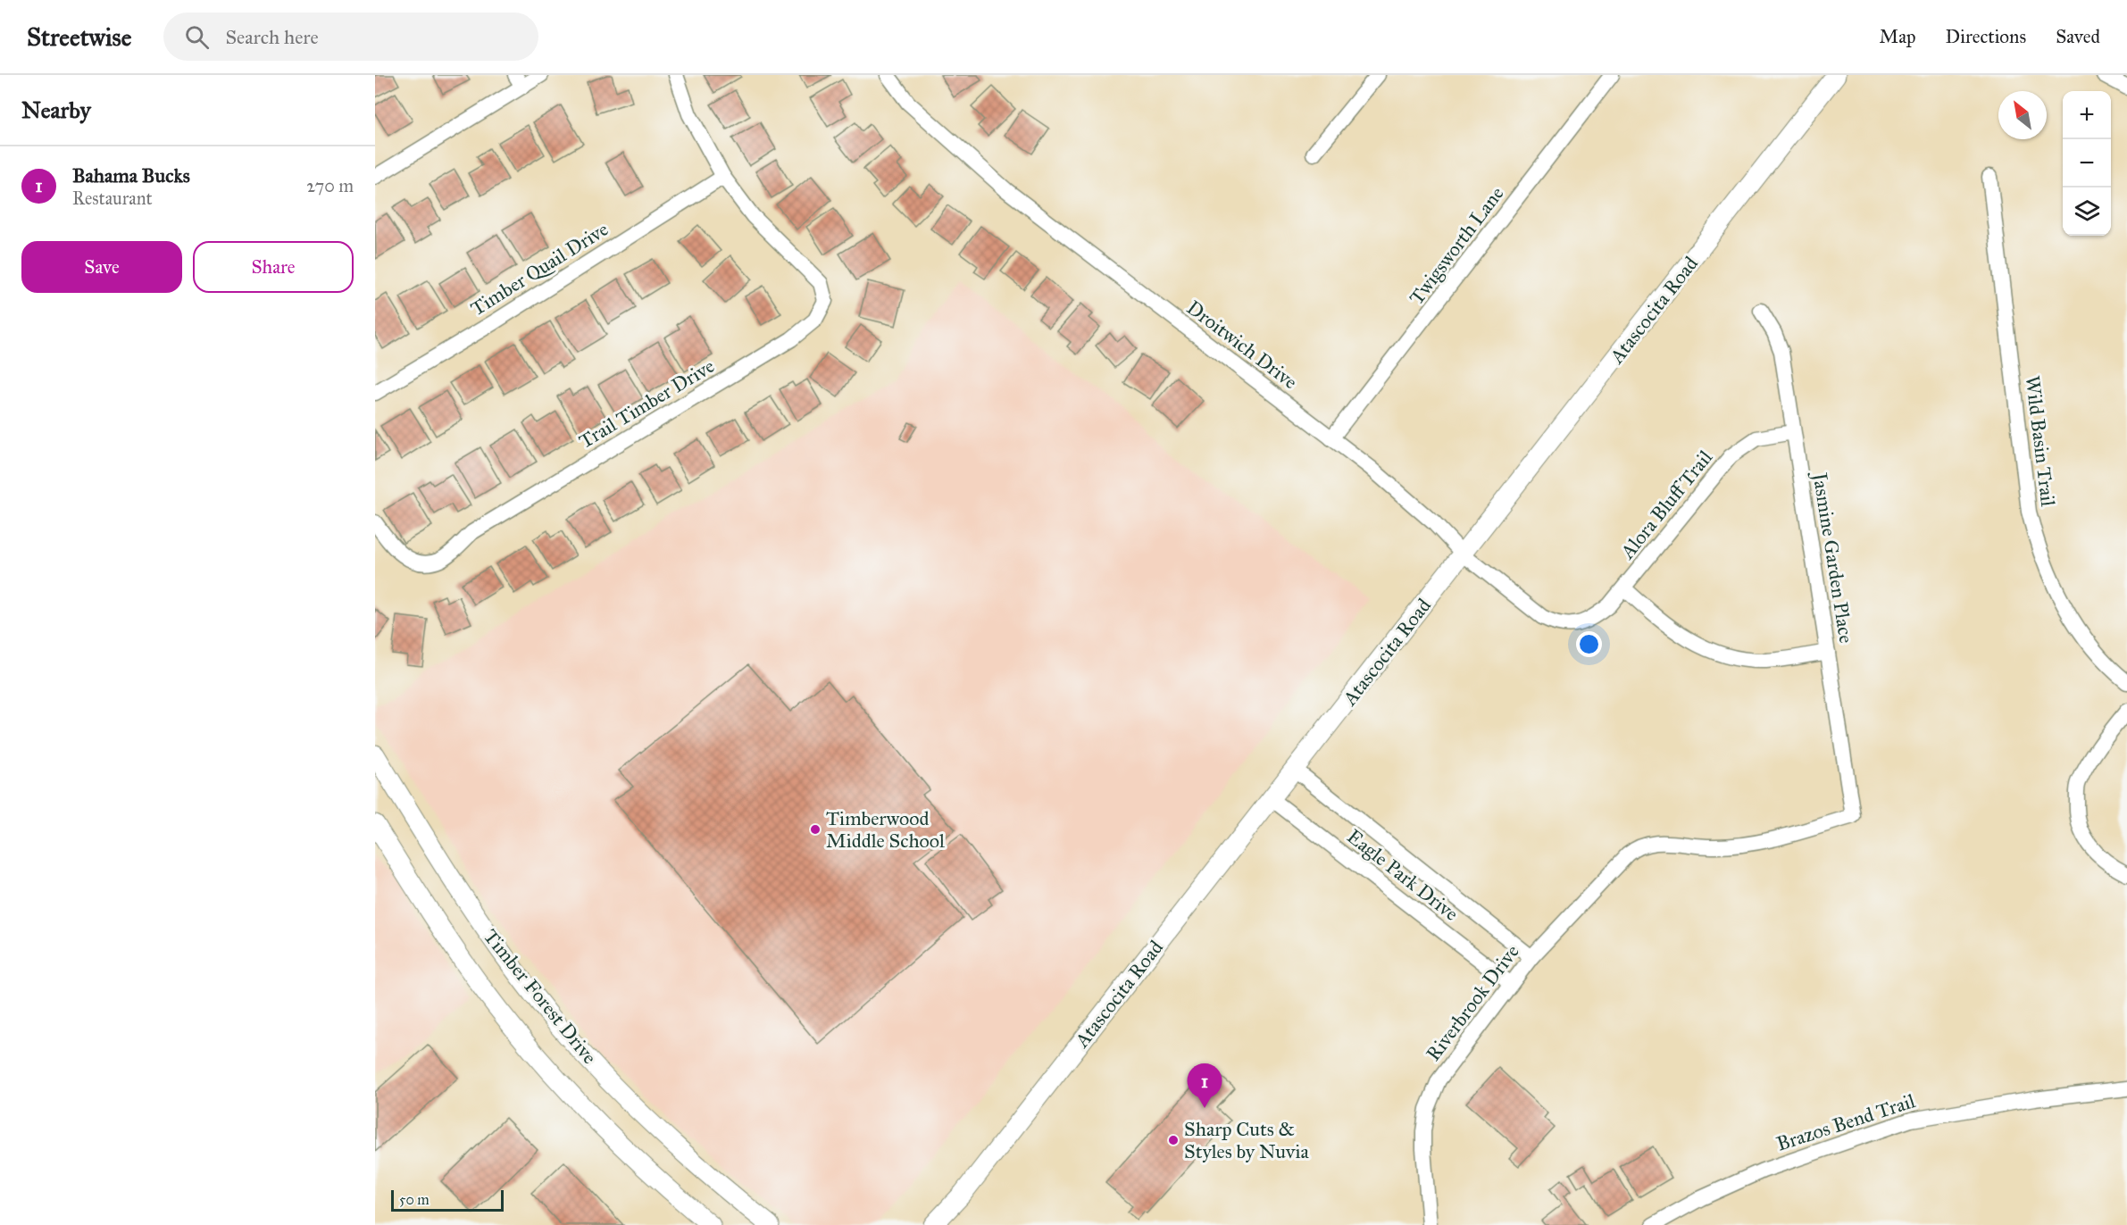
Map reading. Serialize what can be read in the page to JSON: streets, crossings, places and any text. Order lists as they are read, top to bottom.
{
  "streets": {
    "main road": ["Atascocita Road", "Timber Forest Drive"],
    "street": [
      "Twigsworth Lane",
      "Timber Quail Drive",
      "Droitwich Drive",
      "Trail Timber Drive",
      "Wild Basin Trail",
      "Alora Bluff Trail",
      "Jasmine Garden Place",
      "Eagle Park Drive",
      "Riverbrook Drive",
      "Brazos Bend Trail"
    ]
  },
  "crossings": [
    ["Twigsworth Lane", "Droitwich Drive"],
    ["Timber Quail Drive", "Trail Timber Drive"],
    ["Atascocita Road", "Droitwich Drive"],
    ["Atascocita Road", "Eagle Park Drive"],
    ["Droitwich Drive", "Alora Bluff Trail"],
    ["Alora Bluff Trail", "Jasmine Garden Place"],
    ["Jasmine Garden Place", "Riverbrook Drive"],
    ["Eagle Park Drive", "Riverbrook Drive"]
  ],
  "places": ["Timberwood Middle School", "Sharp Cuts & Styles by Nuvia"],
  "scale_bar": "50 m",
  "north": "top left",
  "page": {
    "header": "Streetwise",
    "search": "Search here",
    "nav": ["Map", "Directions", "Saved"],
    "heading": "Nearby",
    "map_buttons": ["+", "−"],
    "list": [
      {
        "mark": "1",
        "name": "Bahama Bucks",
        "note": "Restaurant",
        "value": "270 m"
      }
    ],
    "buttons": ["Save", "Share"],
    "pins": "1",
    "scale": "50 m"
  }
}
